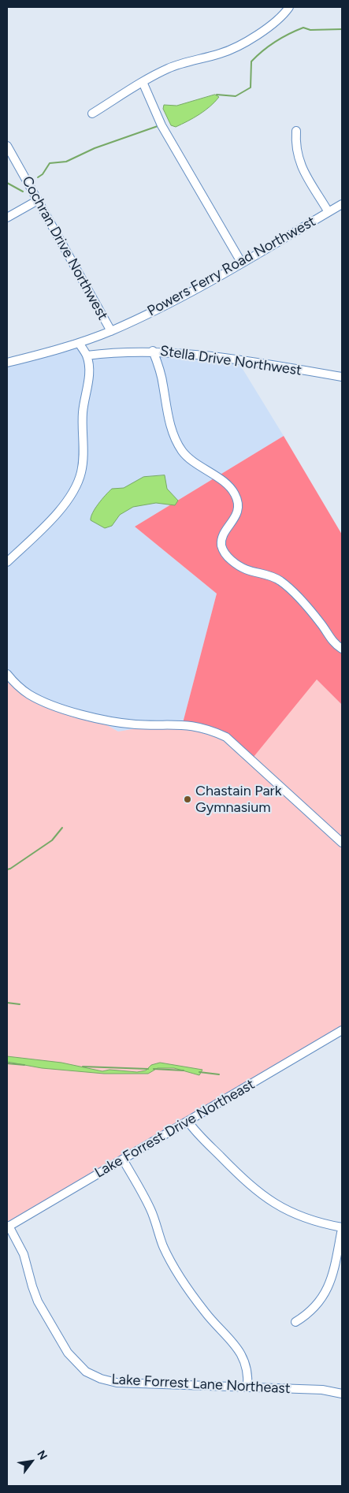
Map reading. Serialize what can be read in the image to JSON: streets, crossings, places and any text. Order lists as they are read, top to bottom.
{
  "streets": {
    "street": [
      "Cochran Drive Northwest",
      "Powers Ferry Road Northwest",
      "Stella Drive Northwest",
      "Lake Forrest Drive Northeast",
      "Lake Forrest Lane Northeast"
    ]
  },
  "crossings": [
    ["Cochran Drive Northwest", "Powers Ferry Road Northwest"],
    ["Lake Forrest Drive Northeast", "Lake Forrest Lane Northeast"]
  ],
  "places": ["Chastain Park Gymnasium"],
  "north": "top right"
}
